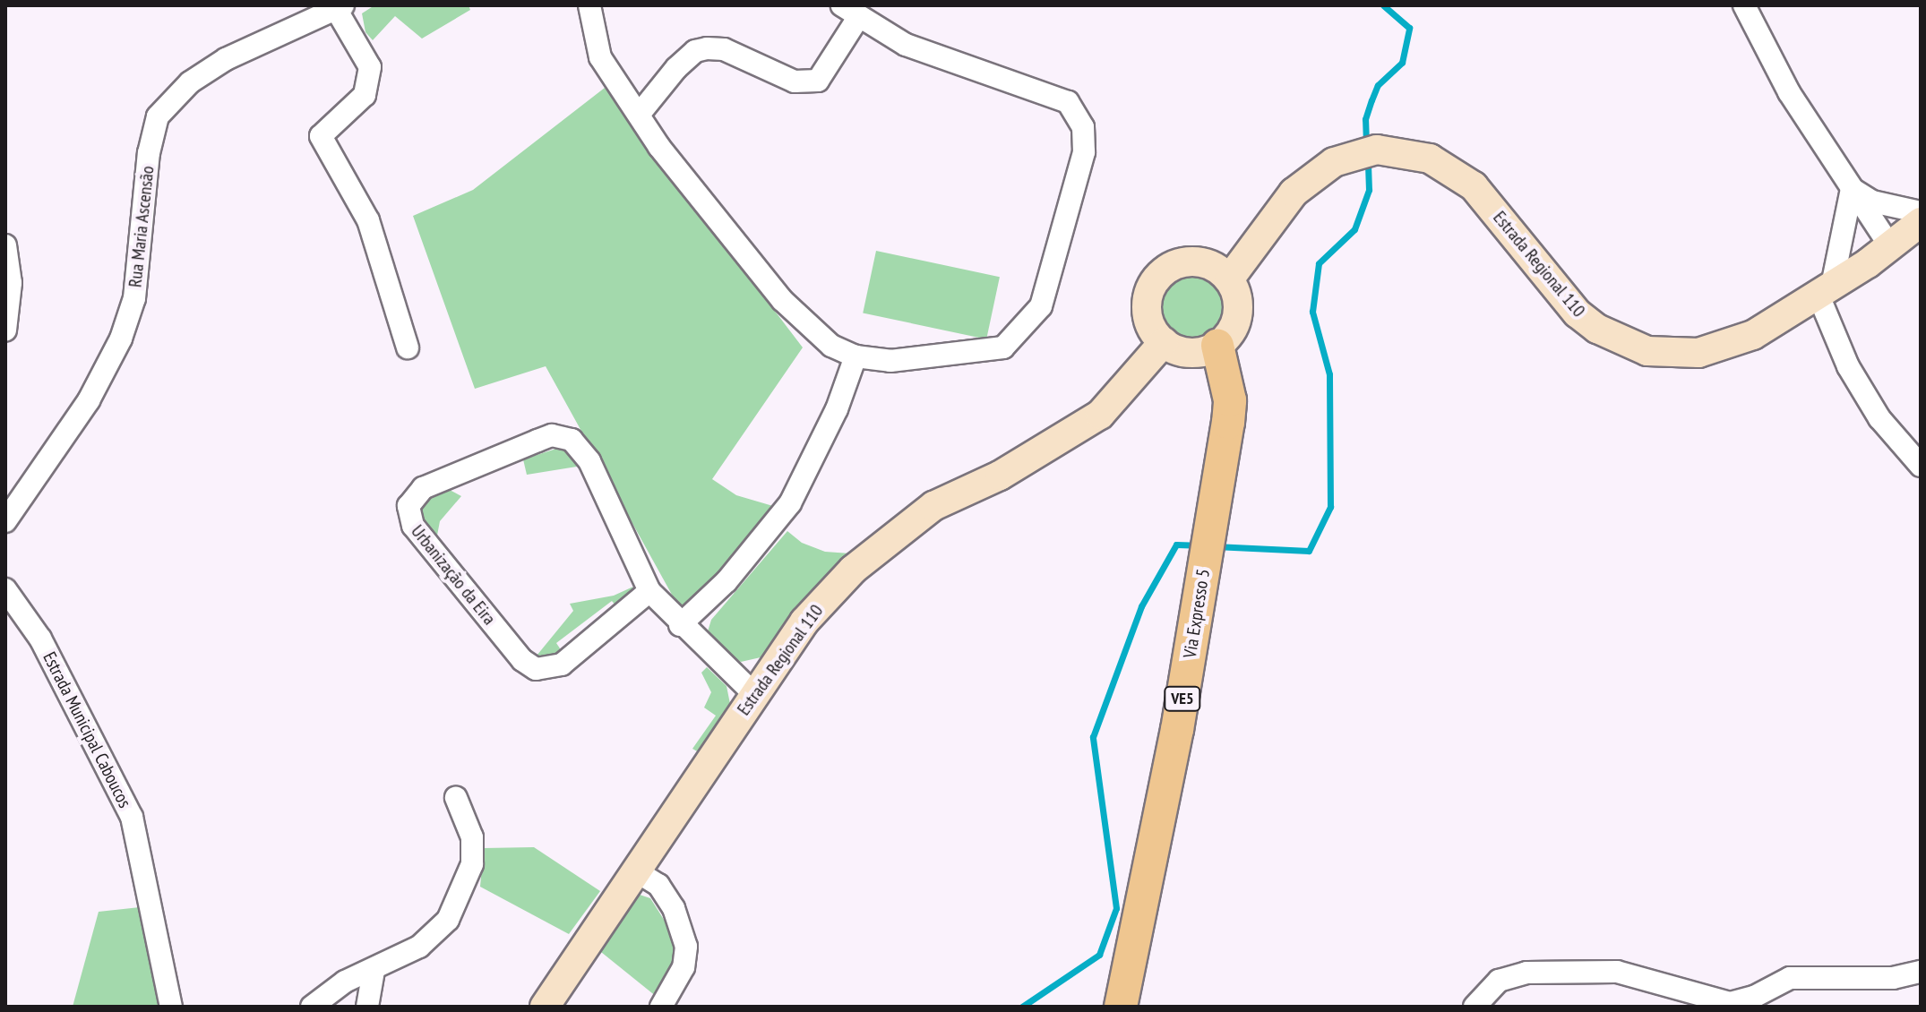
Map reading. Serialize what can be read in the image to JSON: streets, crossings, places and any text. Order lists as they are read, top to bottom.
{
  "streets": {
    "main road": ["Estrada Regional 110", "Via Expresso 5", "VE5"],
    "street": ["Rua Maria Ascensão", "Urbanização da Eira", "Estrada Municipal Caboucos"]
  },
  "crossings": [
    ["Estrada Regional 110", "Urbanização da Eira"],
    ["Estrada Regional 110", "Via Expresso 5"]
  ]
}
